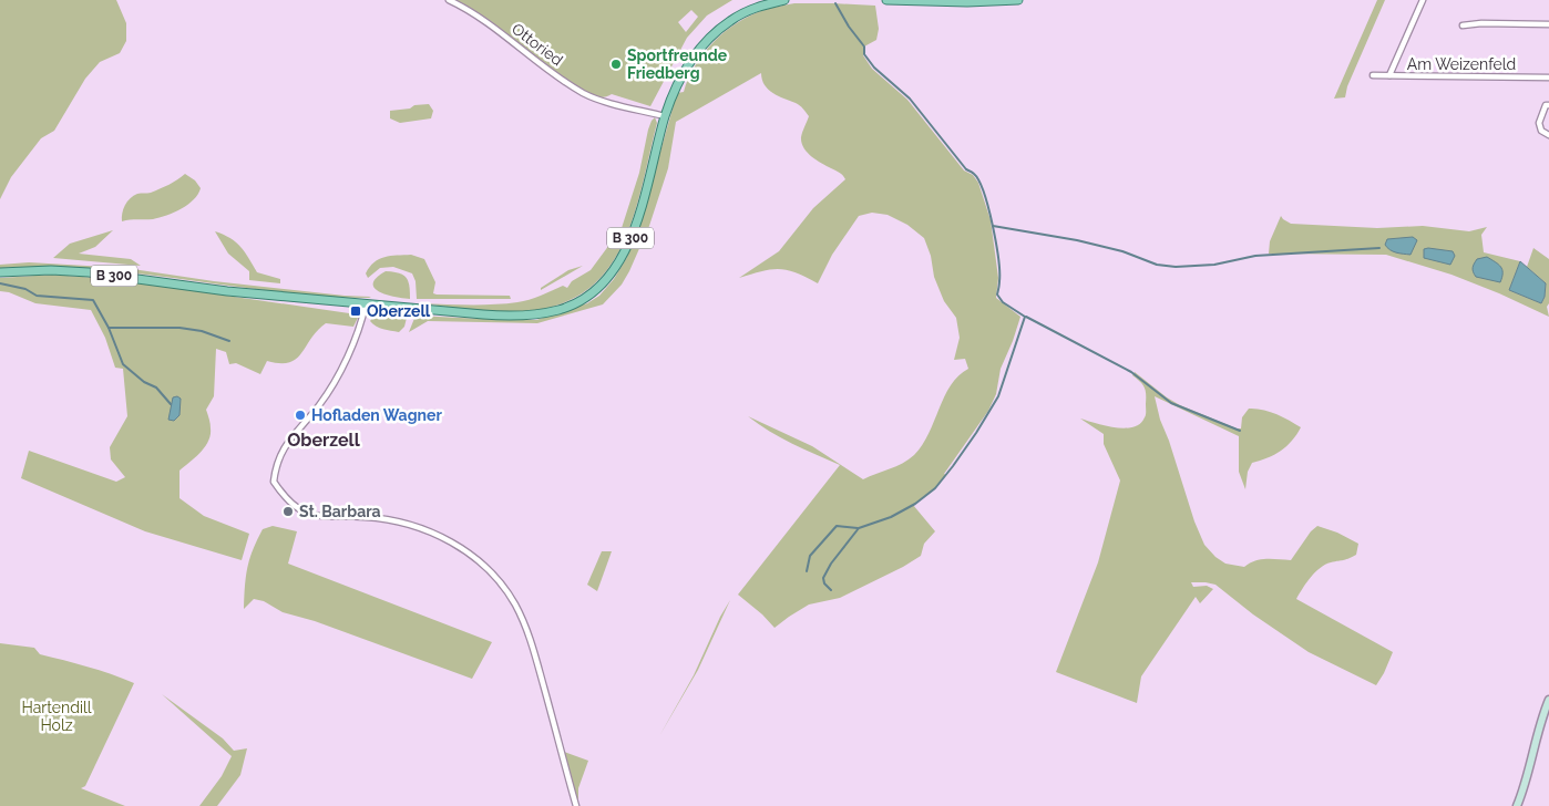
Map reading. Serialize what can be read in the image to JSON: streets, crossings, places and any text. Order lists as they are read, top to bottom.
{
  "streets": {
    "main road": ["B 300"],
    "street": ["Ottoried", "Am Weizenfeld"]
  },
  "crossings": [
    ["Ottoried", "B 300"]
  ],
  "districts": ["Oberzell"],
  "parks": ["Hartendill Holz"],
  "places": {
    "other": ["Sportfreunde Friedberg", "Hofladen Wagner", "St. Barbara"],
    "transit": ["Oberzell"]
  }
}
